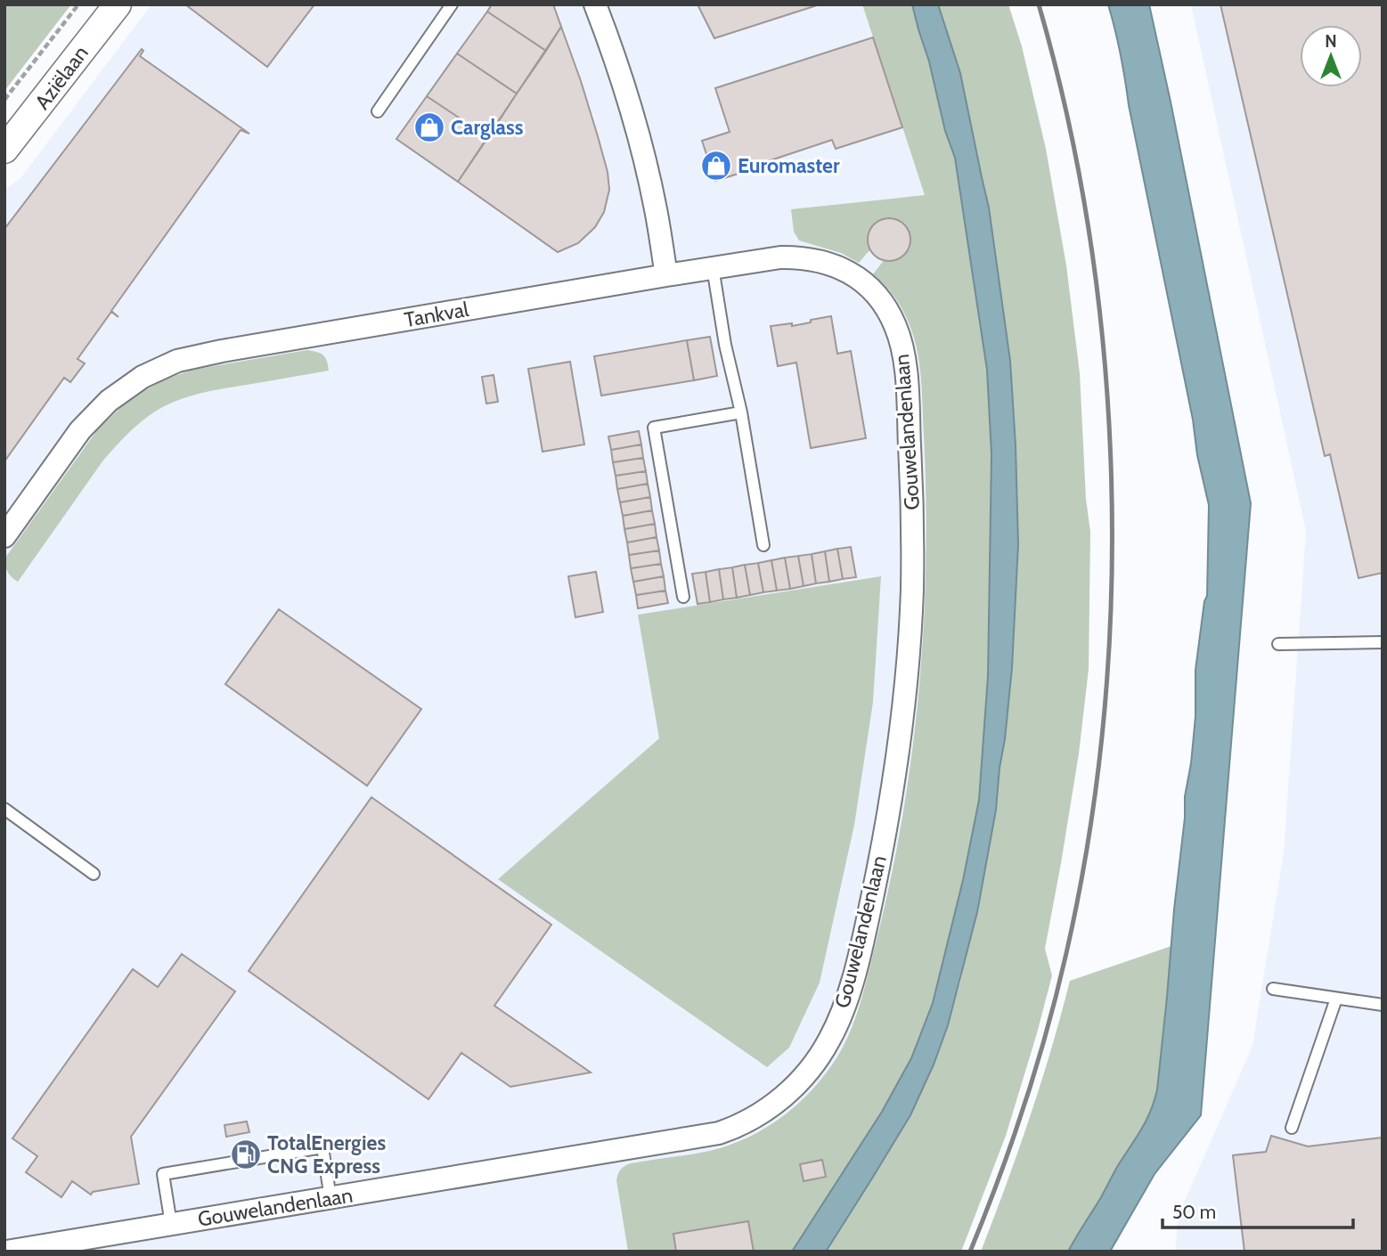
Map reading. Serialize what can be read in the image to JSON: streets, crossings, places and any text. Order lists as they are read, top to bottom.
{
  "streets": {
    "street": ["Aziëlaan", "Tankval", "Gouwelandenlaan"]
  },
  "crossings": [
    ["Tankval", "Gouwelandenlaan"]
  ],
  "places": {
    "shop": ["Carglass", "Euromaster"],
    "fuel station": ["TotalEnergies CNG Express"]
  },
  "scale_bar": "50 m",
  "north": "top"
}
